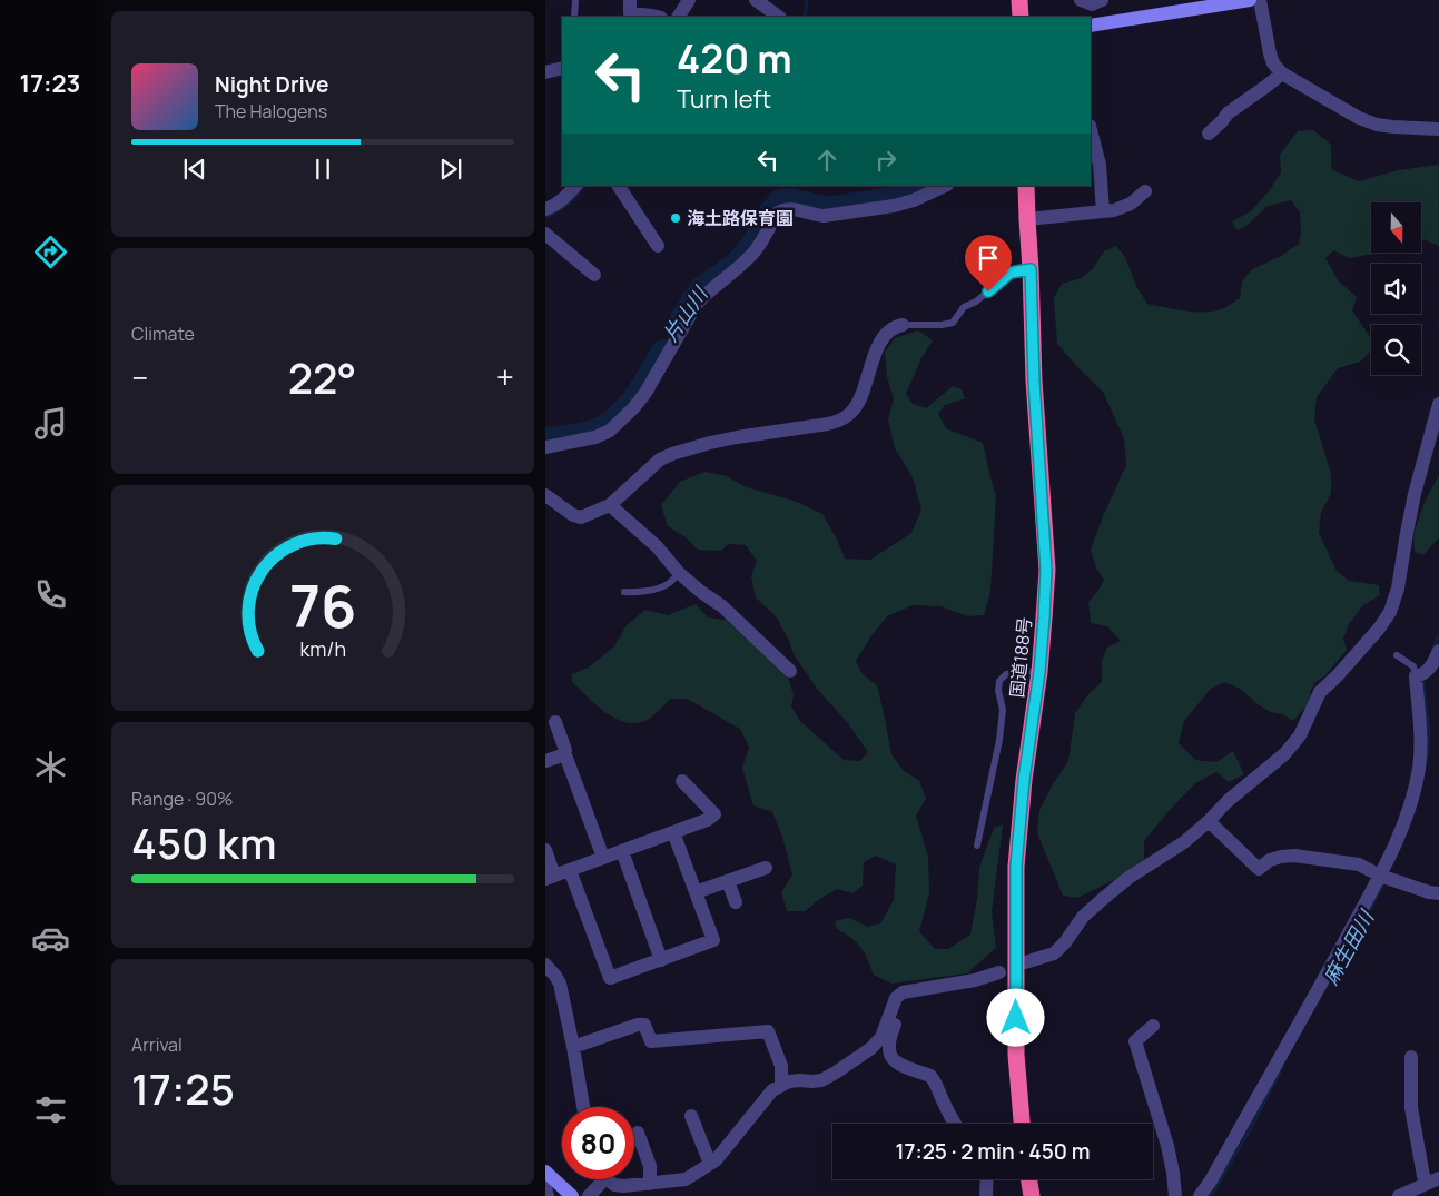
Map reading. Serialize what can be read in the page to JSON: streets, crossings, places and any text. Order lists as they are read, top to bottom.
{
  "streets": {
    "highway": ["国道188号"]
  },
  "water": ["片山川", "麻生田川"],
  "places": ["海土路保育園"],
  "north": "bottom",
  "page": {
    "tabs": "17:23",
    "turn": ["420 m", "Turn left"],
    "song": ["Night Drive", "The Halogens"],
    "tile": [
      "Climate",
      ["Range · 90%", "450 km"],
      ["Arrival", "17:25"]
    ],
    "heat": ["−", "22°", "+"],
    "limit": "80",
    "trip": "17:25 · 2 min · 450 m",
    "gauge": ["76", "km/h"]
  }
}
